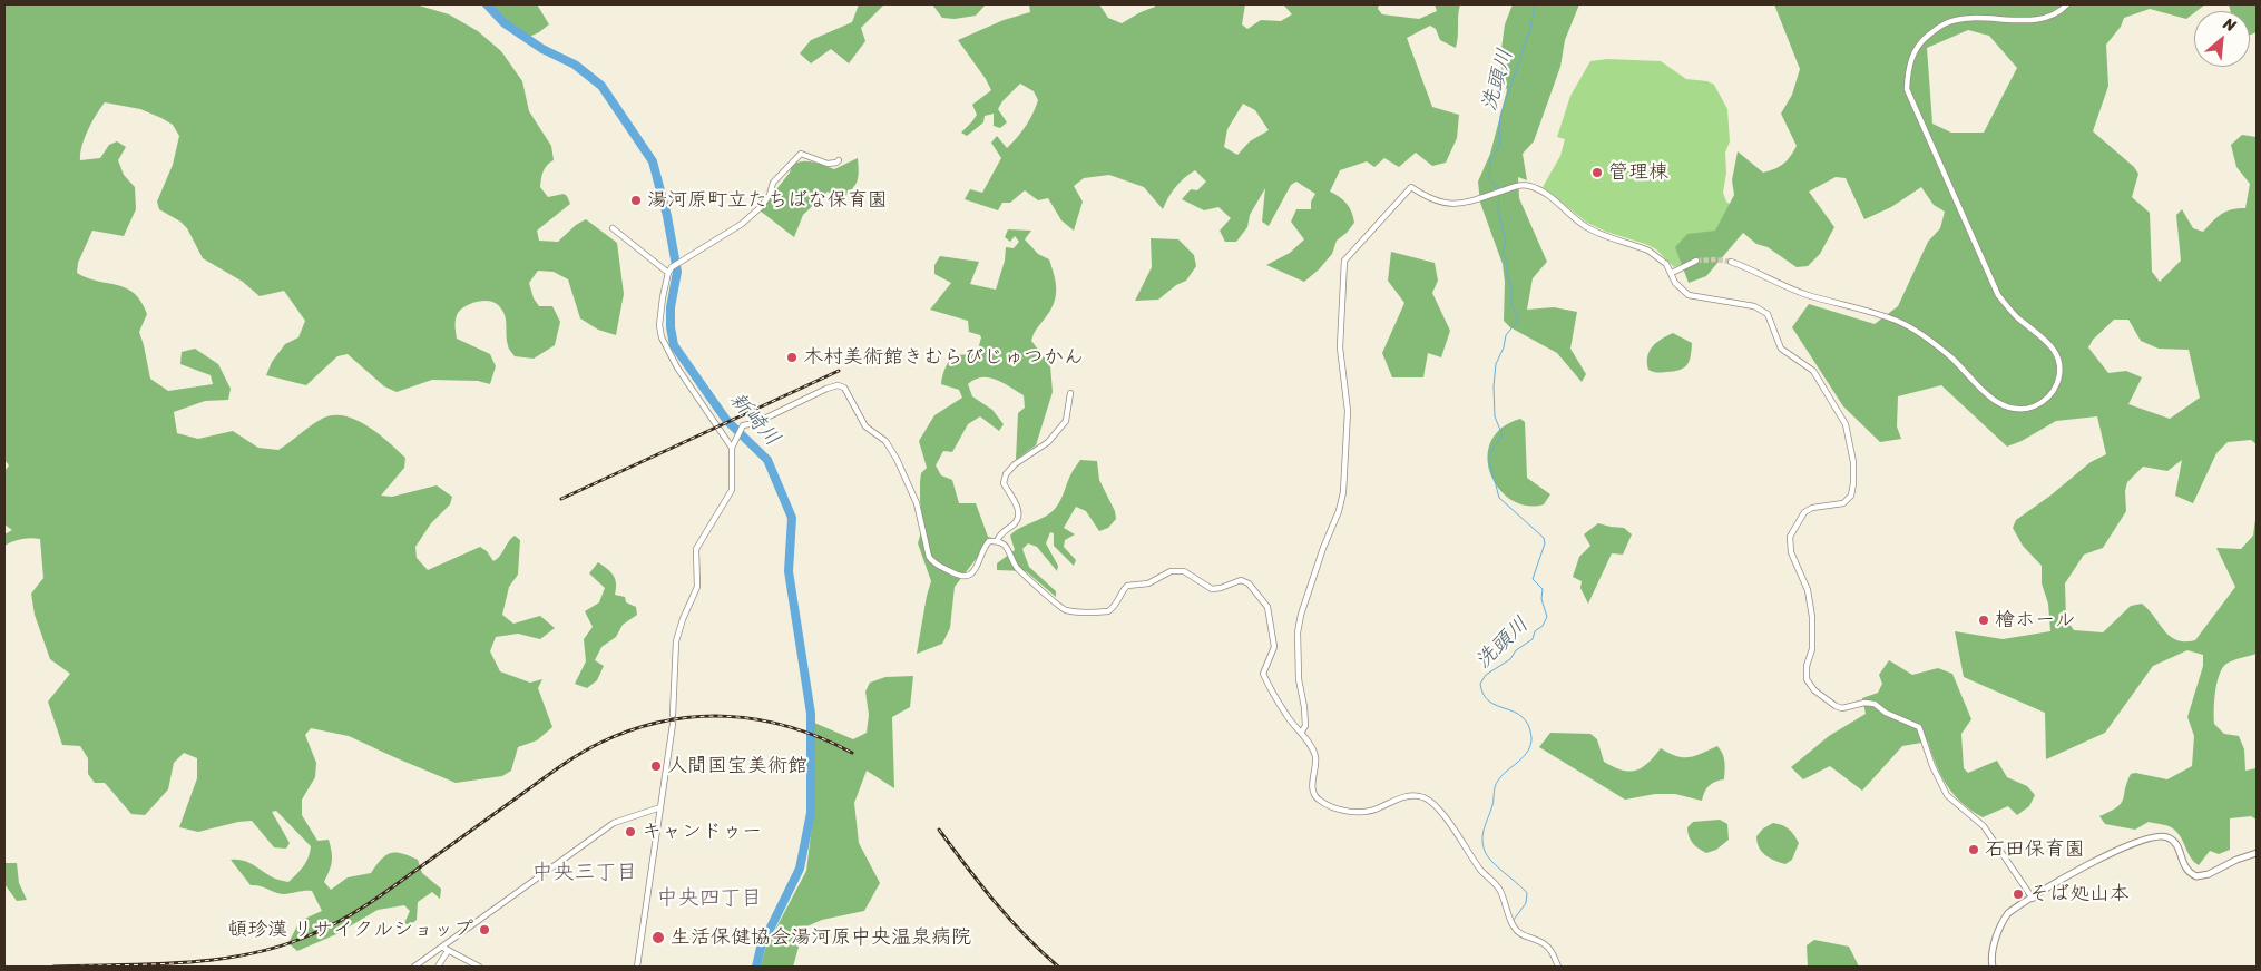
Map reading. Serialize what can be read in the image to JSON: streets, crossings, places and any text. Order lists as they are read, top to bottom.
{
  "districts": ["中央三丁目", "中央四丁目"],
  "water": ["洗頭川", "新崎川"],
  "places": [
    "管理棟",
    "湯河原町立たちばな保育園",
    "木村美術館きむらびじゅつかん",
    "檜ホール",
    "人間国宝美術館",
    "キャンドゥー",
    "石田保育園",
    "そば処山本",
    "頓珍漢 リサイクルショップ",
    "生活保健協会湯河原中央温泉病院"
  ],
  "north": "top right"
}
